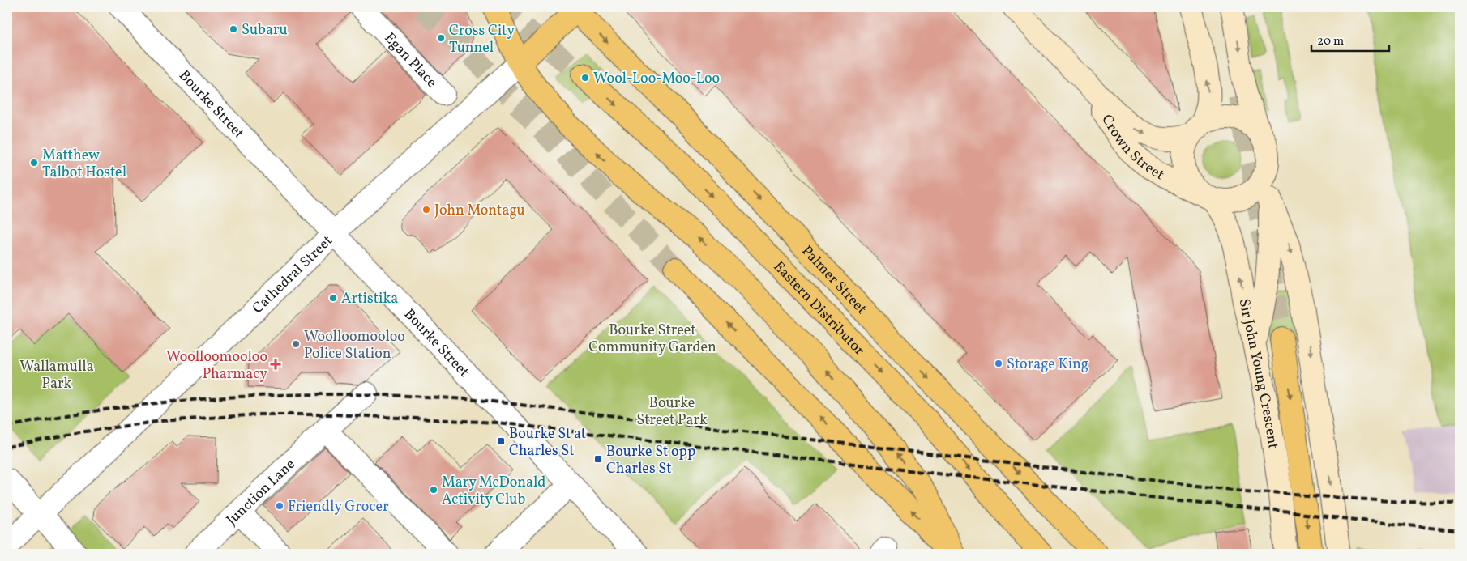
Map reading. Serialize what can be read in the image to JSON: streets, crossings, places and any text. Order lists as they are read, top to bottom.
{
  "streets": {
    "main road": ["Cathedral Street", "Palmer Street", "Eastern Distributor"],
    "street": [
      "Egan Place",
      "Bourke Street",
      "Crown Street",
      "Sir John Young Crescent",
      "Junction Lane"
    ]
  },
  "crossings": [
    ["Bourke Street", "Cathedral Street"],
    ["Crown Street", "Sir John Young Crescent"],
    ["Cathedral Street", "Palmer Street"]
  ],
  "parks": ["Bourke Street Community Garden", "Wallamulla Park", "Bourke Street Park"],
  "places": {
    "other": [
      "Subaru",
      "Cross City Tunnel",
      "Wool-Loo-Moo-Loo",
      "Matthew Talbot Hostel",
      "John Montagu",
      "Artistika",
      "Woolloomooloo Police Station",
      "Storage King",
      "Mary McDonald Activity Club",
      "Friendly Grocer"
    ],
    "health": ["Woolloomooloo Pharmacy"],
    "transit": ["Bourke St at Charles St", "Bourke St opp Charles St"]
  },
  "scale_bar": "20 m"
}
